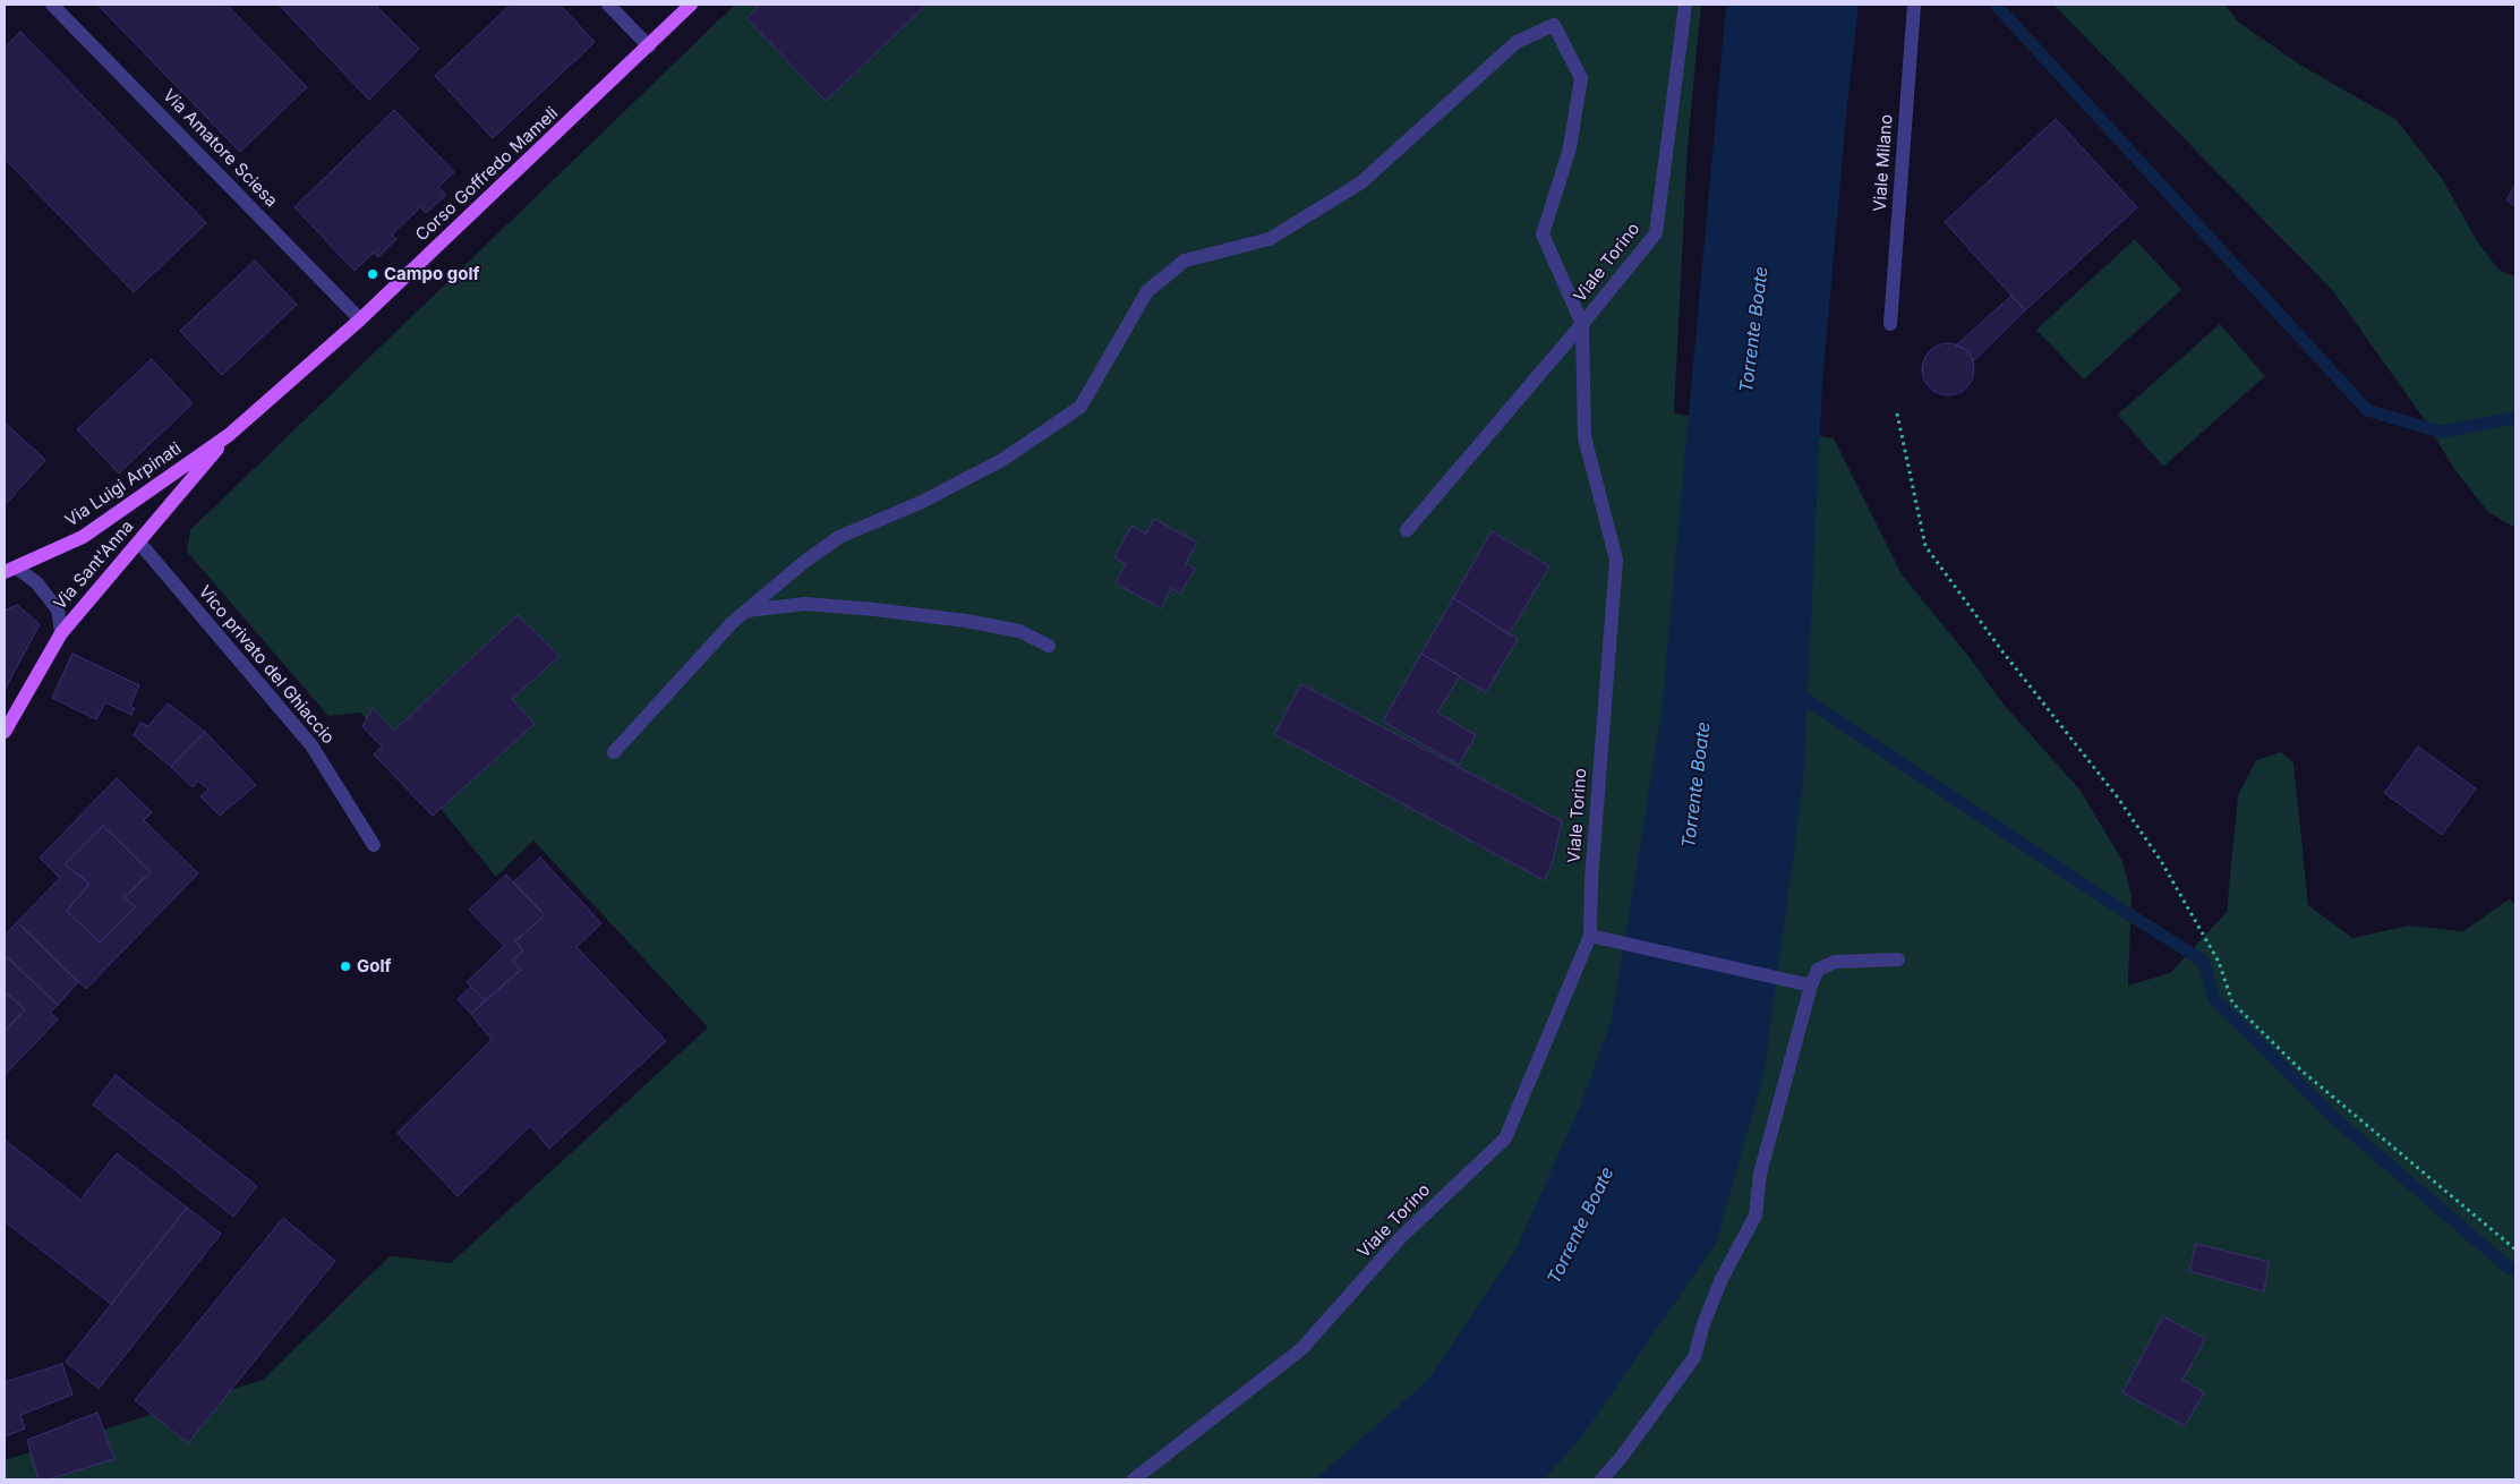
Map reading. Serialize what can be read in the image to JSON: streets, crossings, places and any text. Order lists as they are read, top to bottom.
{
  "streets": {
    "main road": ["Corso Goffredo Mameli", "Via Luigi Arpinati", "Via Sant'Anna"],
    "street": [
      "Via Amatore Sciesa",
      "Viale Milano",
      "Viale Torino",
      "Vico privato del Ghiaccio"
    ]
  },
  "crossings": [
    ["Via Amatore Sciesa", "Corso Goffredo Mameli"],
    ["Corso Goffredo Mameli", "Via Luigi Arpinati"],
    ["Corso Goffredo Mameli", "Via Sant'Anna"],
    ["Via Luigi Arpinati", "Via Sant'Anna"],
    ["Via Sant'Anna", "Vico privato del Ghiaccio"]
  ],
  "water": ["Torrente Boate"],
  "places": ["Campo golf", "Golf"]
}
